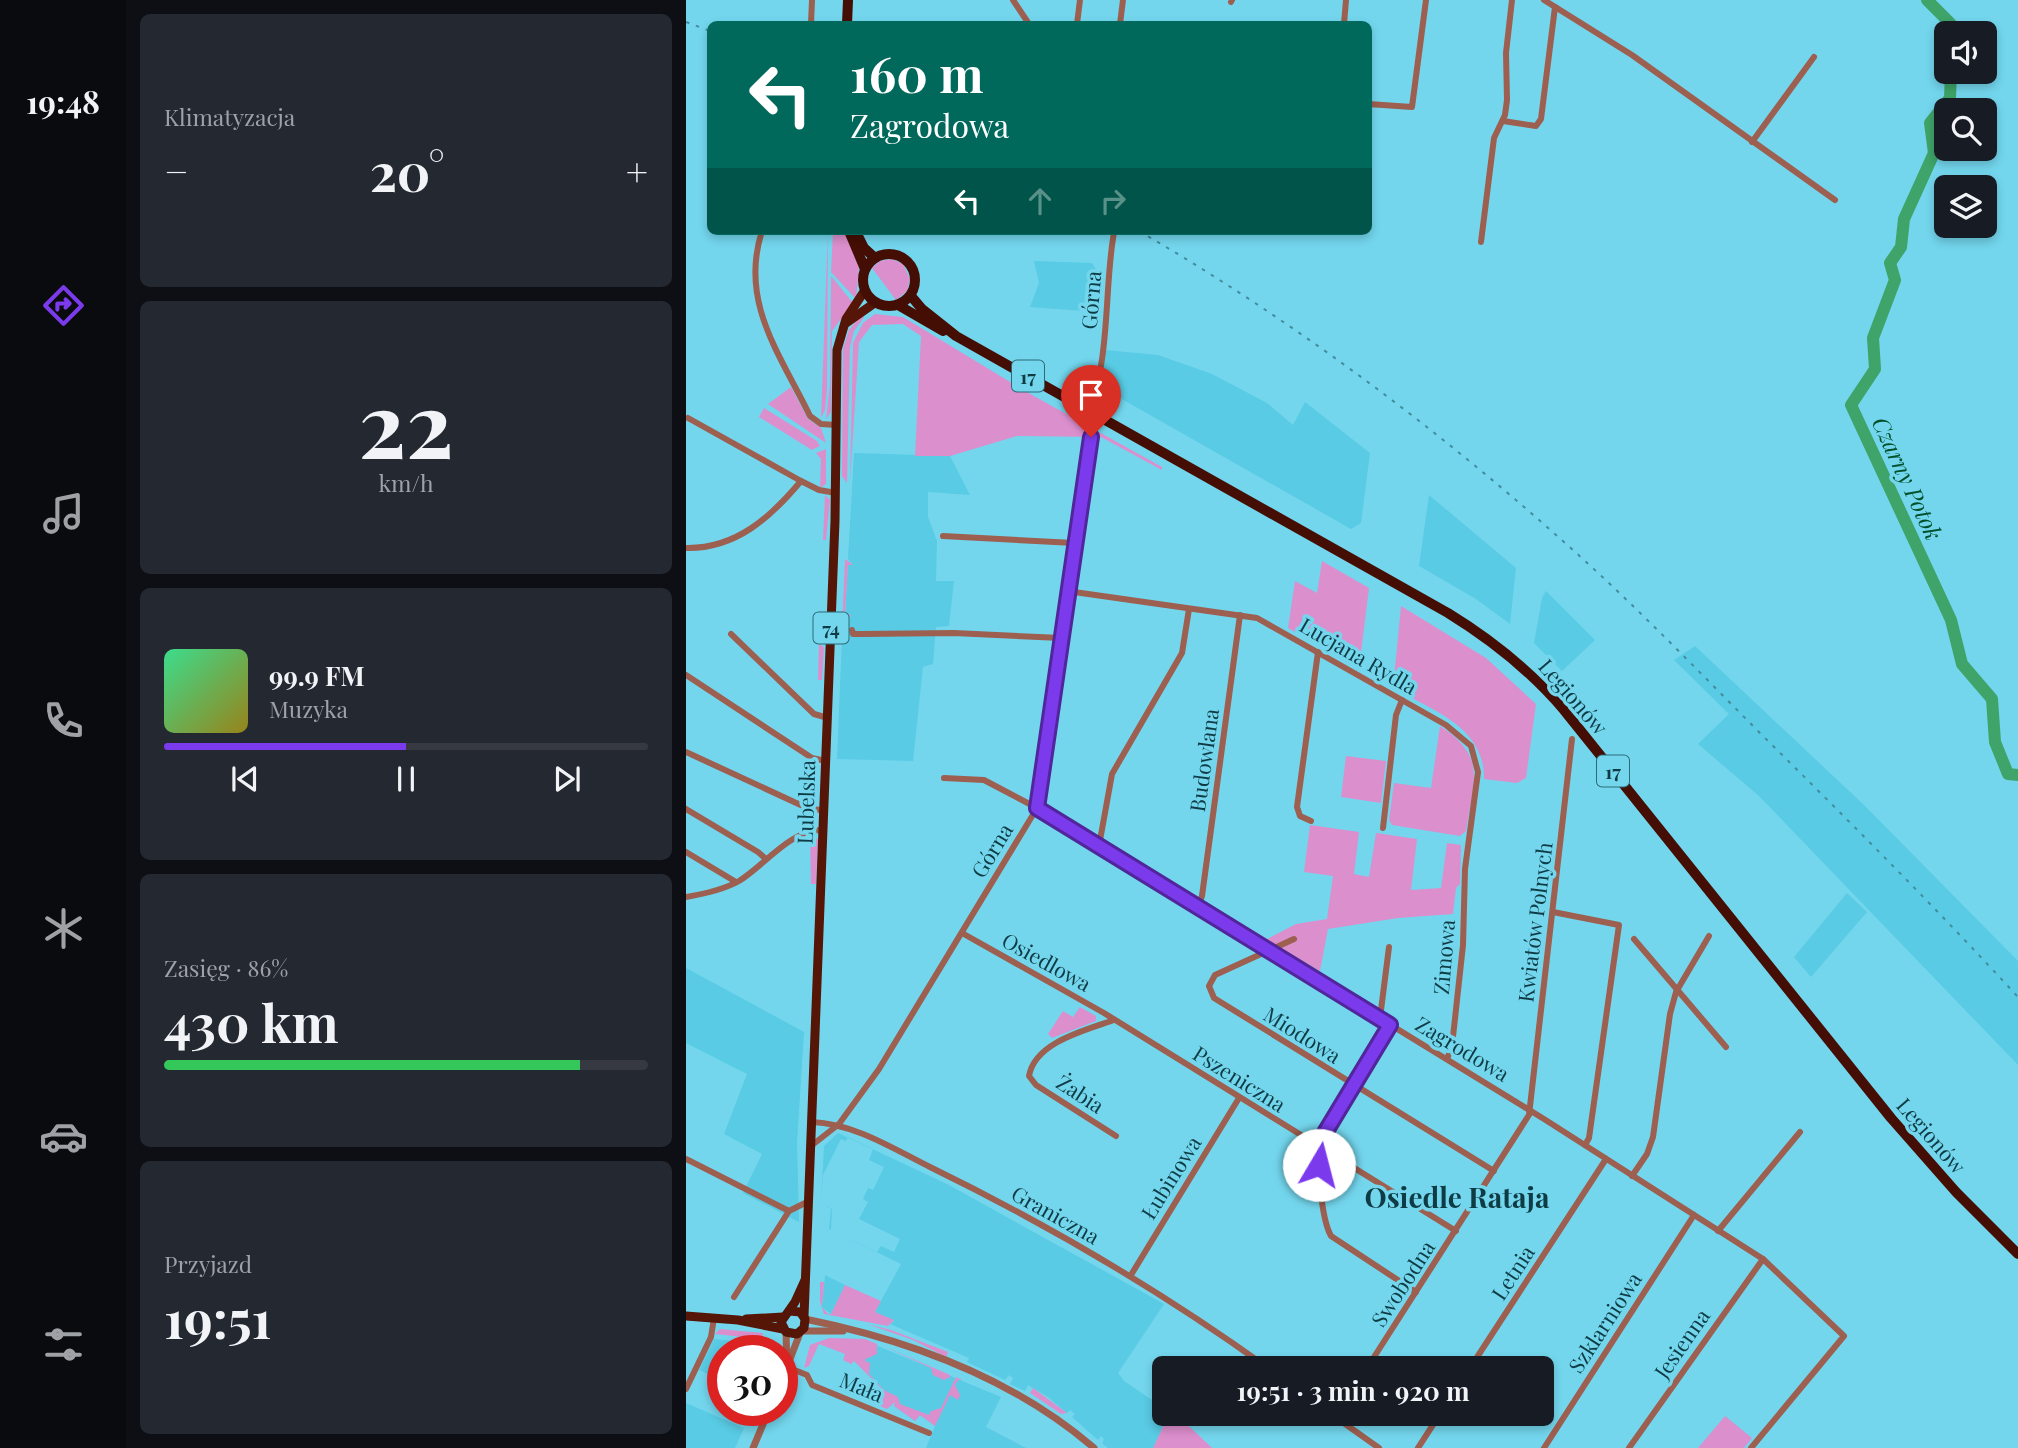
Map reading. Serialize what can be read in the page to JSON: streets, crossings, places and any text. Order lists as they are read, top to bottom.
{
  "streets": {
    "highway": ["17", "Legionów"],
    "main road": ["74", "Lubelska"],
    "street": [
      "Górna",
      "Lucjana Rydla",
      "Budowlana",
      "Kwiatów Polnych",
      "Zimowa",
      "Osiedlowa",
      "Miodowa",
      "Zagrodowa",
      "Pszeniczna",
      "Żabia",
      "Łubinowa",
      "Graniczna",
      "Letnia",
      "Swobodna",
      "Szklarniowa",
      "Jesienna",
      "Mała"
    ]
  },
  "crossings": [
    ["Górna", "Lucjana Rydla"],
    ["Górna", "Legionów"],
    ["Górna", "Lubelska"],
    ["Górna", "Osiedlowa"],
    ["Górna", "Zagrodowa"],
    ["Górna", "Graniczna"],
    ["17", "Legionów"],
    ["17", "Lubelska"],
    ["74", "Lubelska"],
    ["Lucjana Rydla", "Budowlana"],
    ["Lucjana Rydla", "Zimowa"],
    ["Legionów", "Lubelska"],
    ["Budowlana", "Zagrodowa"],
    ["Lubelska", "Graniczna"],
    ["Kwiatów Polnych", "Zagrodowa"],
    ["Kwiatów Polnych", "Swobodna"],
    ["Zimowa", "Zagrodowa"],
    ["Osiedlowa", "Pszeniczna"],
    ["Osiedlowa", "Żabia"],
    ["Miodowa", "Zagrodowa"],
    ["Miodowa", "Swobodna"],
    ["Zagrodowa", "Letnia"],
    ["Zagrodowa", "Swobodna"],
    ["Zagrodowa", "Szklarniowa"],
    ["Zagrodowa", "Jesienna"],
    ["Pszeniczna", "Żabia"],
    ["Pszeniczna", "Łubinowa"],
    ["Pszeniczna", "Swobodna"],
    ["Łubinowa", "Graniczna"]
  ],
  "districts": ["Osiedle Rataja"],
  "water": ["Czarny Potok"],
  "page": {
    "tabs": "19:48",
    "tile": [
      "Klimatyzacja",
      ["22", "km/h"],
      ["Zasięg · 86%", "430 km"],
      ["Przyjazd", "19:51"]
    ],
    "turn": ["160 m", "Zagrodowa"],
    "heat": ["−", "20°", "+"],
    "song": ["99.9 FM", "Muzyka"],
    "limit": "30",
    "trip": "19:51 · 3 min · 920 m"
  }
}
